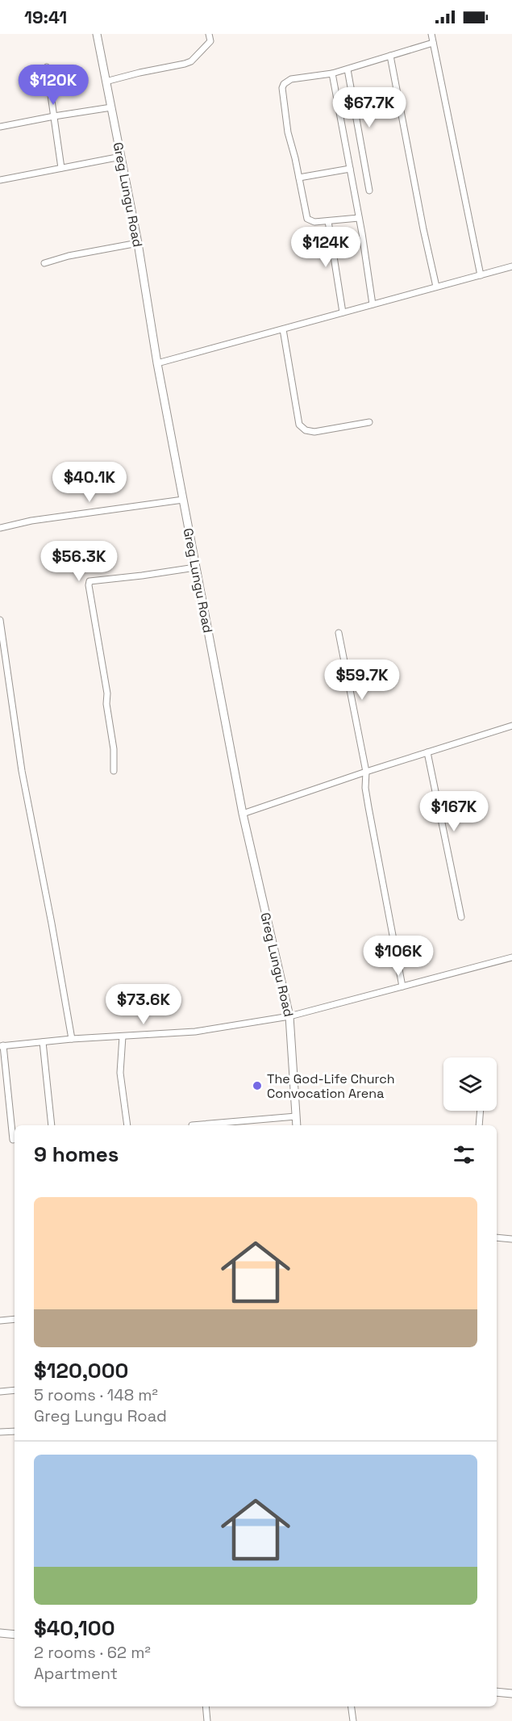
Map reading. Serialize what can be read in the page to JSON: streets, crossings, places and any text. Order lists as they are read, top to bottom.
{
  "streets": {
    "street": ["Greg Lungu Road"]
  },
  "places": ["The God-Life Church Convocation Arena"],
  "page": {
    "status": "19:41",
    "price": [
      "$120K",
      "$67.7K",
      "$124K",
      "$40.1K",
      "$56.3K",
      "$59.7K",
      "$167K",
      "$106K",
      "$73.6K"
    ],
    "heading": "9 homes",
    "list": [
      {
        "name": "$120,000",
        "note": "5 rooms · 148 m² · Greg Lungu Road"
      },
      {
        "name": "$40,100",
        "note": "2 rooms · 62 m² · Apartment"
      }
    ]
  }
}
